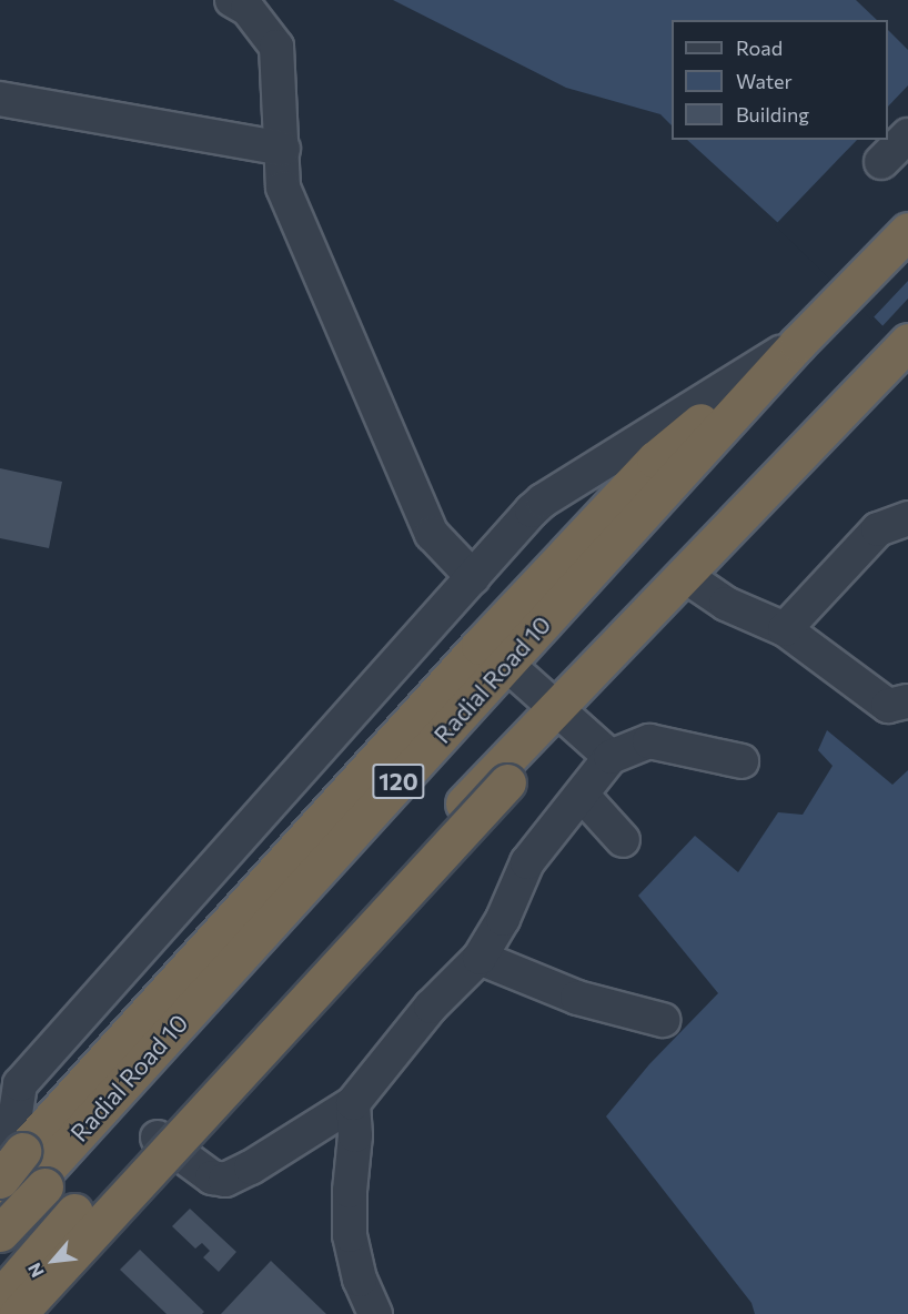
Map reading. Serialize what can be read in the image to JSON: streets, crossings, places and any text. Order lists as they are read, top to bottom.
{
  "streets": {
    "highway": ["Radial Road 10", "120"]
  },
  "legend": ["Road", "Water", "Building"],
  "north": "bottom left"
}
